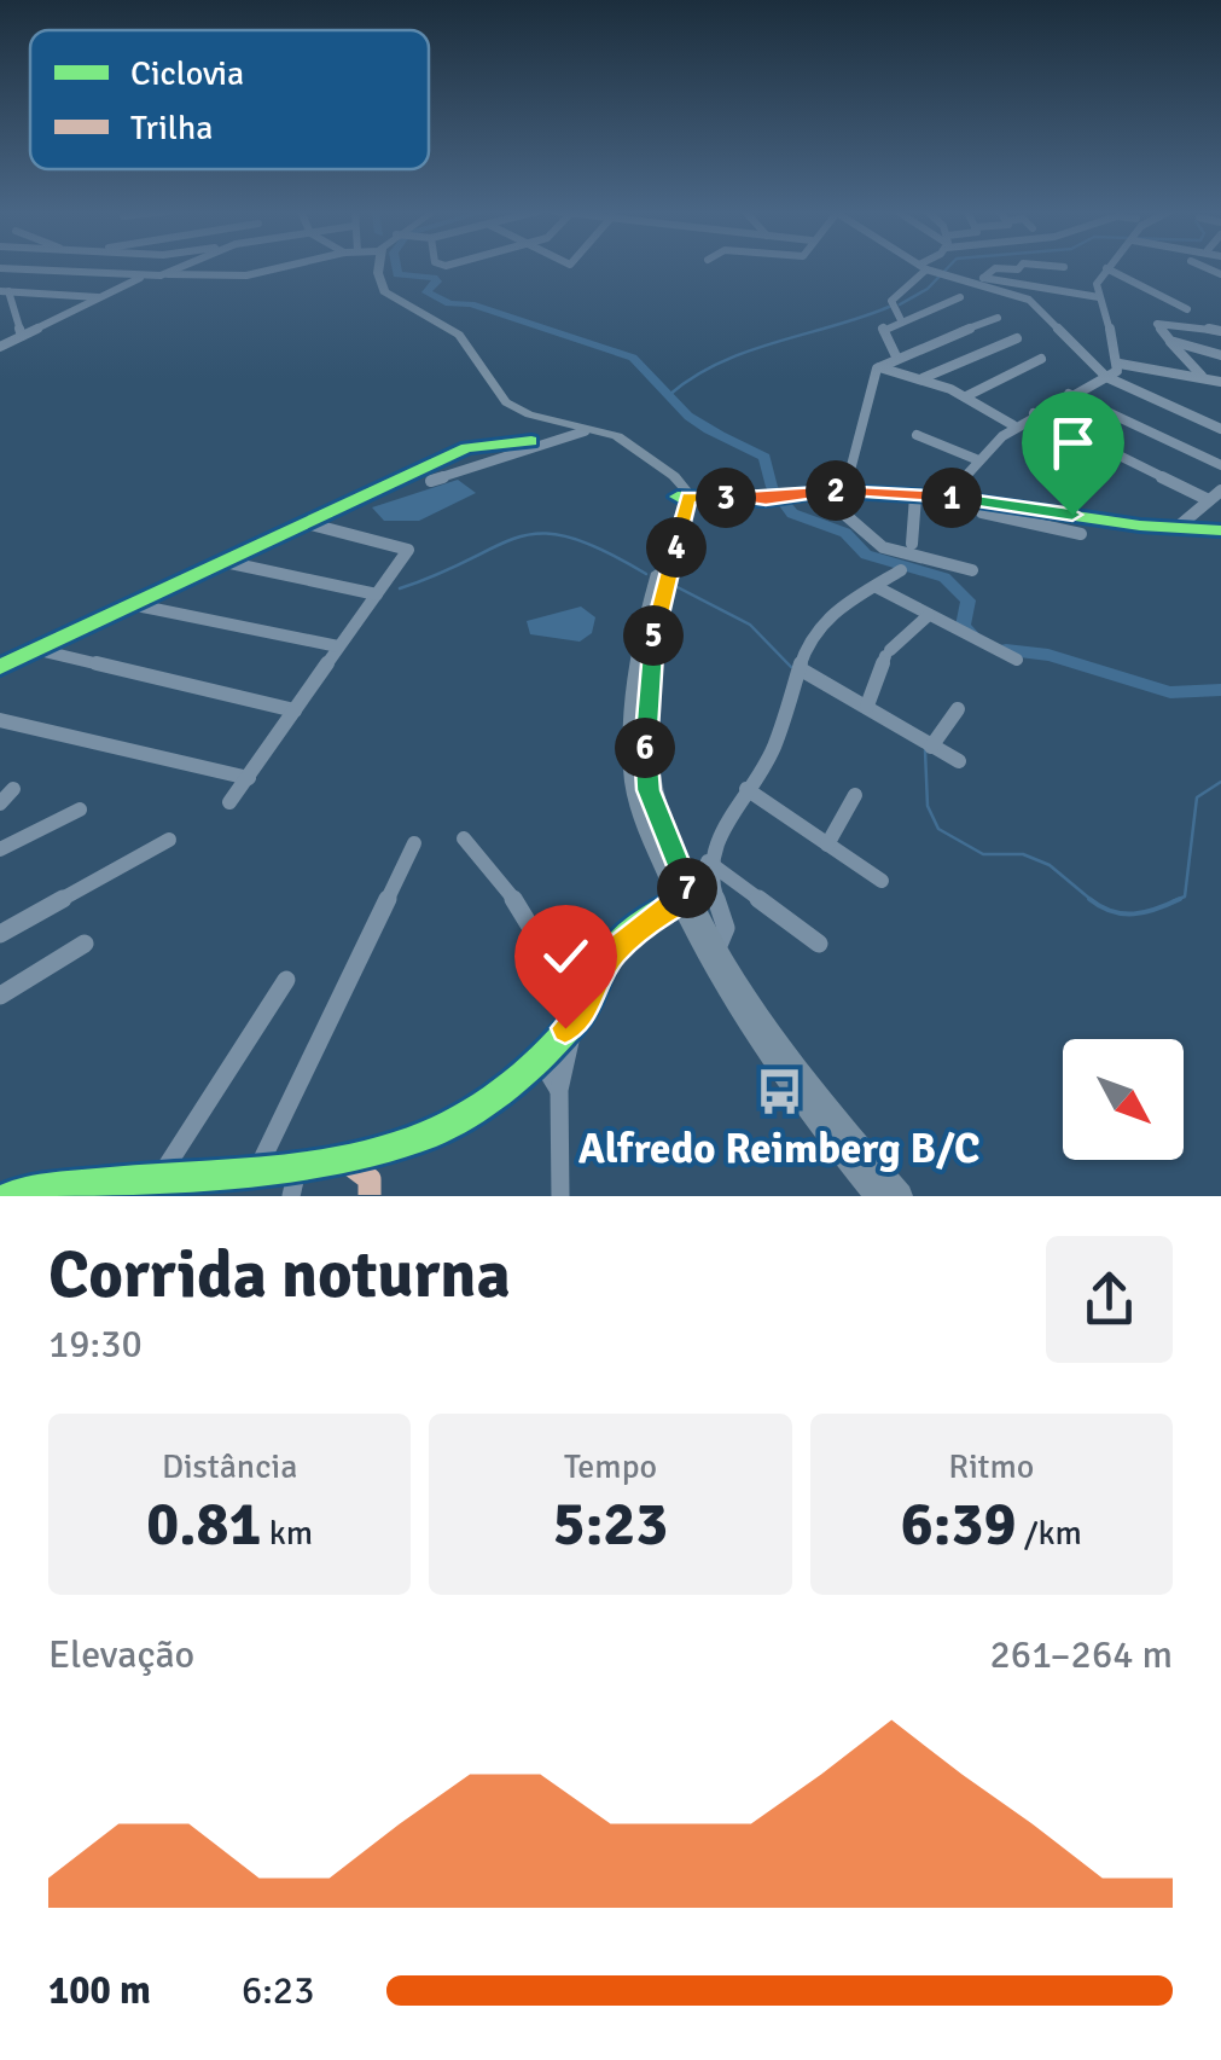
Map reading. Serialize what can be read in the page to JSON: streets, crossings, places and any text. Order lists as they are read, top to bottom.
{
  "places": {
    "bus stop": ["Alfredo Reimberg B/C"]
  },
  "legend": ["Ciclovia", "Trilha"],
  "north": "bottom right",
  "page": {
    "pins": [
      "2",
      "1",
      "3",
      "4",
      "5",
      "6",
      "7"
    ],
    "heading": ["Corrida noturna", "19:30"],
    "stats": [
      ["Distância", "0.81 km"],
      ["Tempo", "5:23"],
      ["Ritmo", "6:39 /km"]
    ],
    "chart": ["Elevação", "261–264 m"],
    "list": [
      {
        "name": "100 m",
        "note": "6:23"
      }
    ]
  }
}
